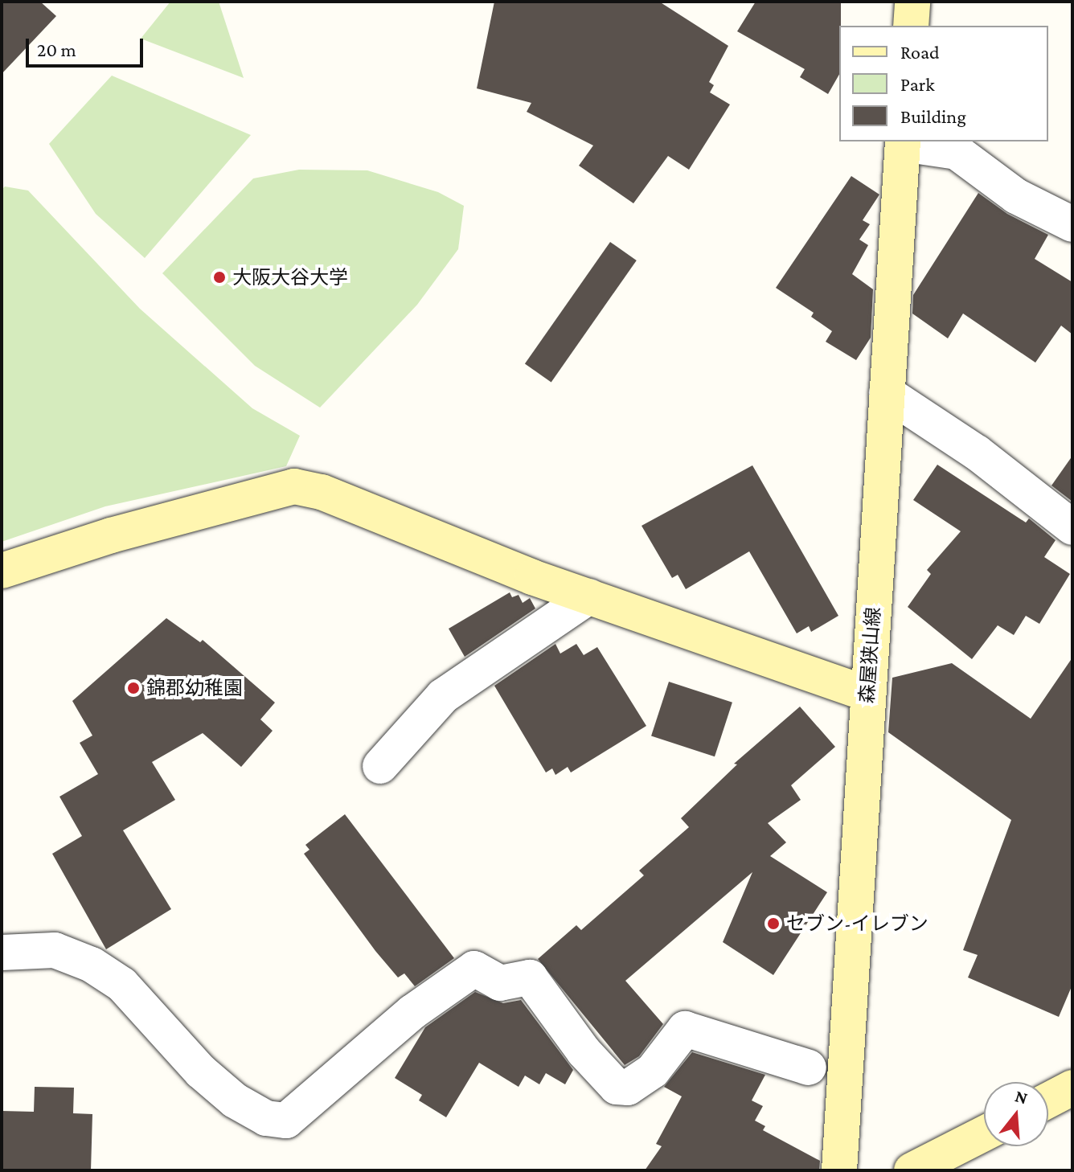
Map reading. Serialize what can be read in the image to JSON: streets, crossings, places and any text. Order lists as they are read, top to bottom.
{
  "streets": {
    "main road": ["森屋狭山線"]
  },
  "places": ["大阪大谷大学", "錦郡幼稚園", "セブン-イレブン"],
  "legend": ["Road", "Park", "Building"],
  "scale_bar": "20 m",
  "north": "top"
}
